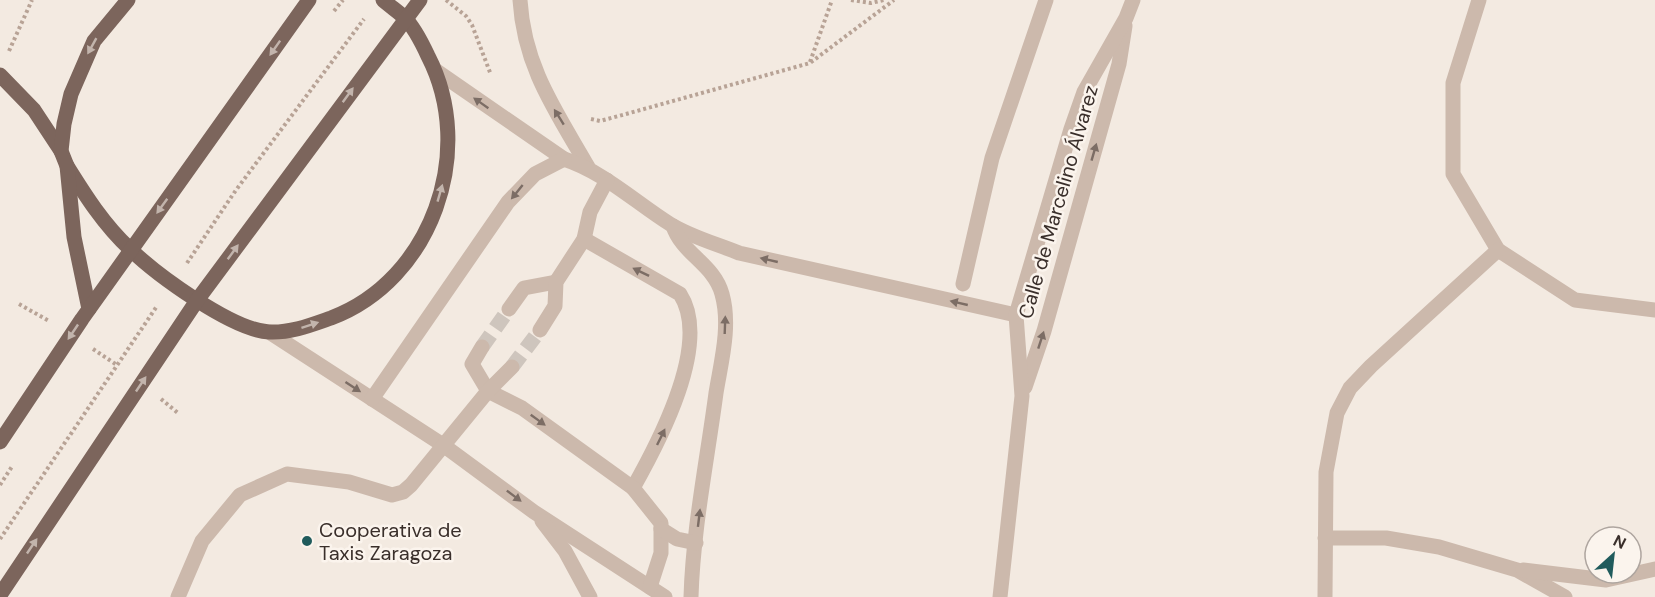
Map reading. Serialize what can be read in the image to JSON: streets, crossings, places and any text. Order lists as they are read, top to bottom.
{
  "streets": {
    "street": ["Calle de Marcelino Álvarez"]
  },
  "places": ["Cooperativa de Taxis Zaragoza"],
  "north": "top right"
}
